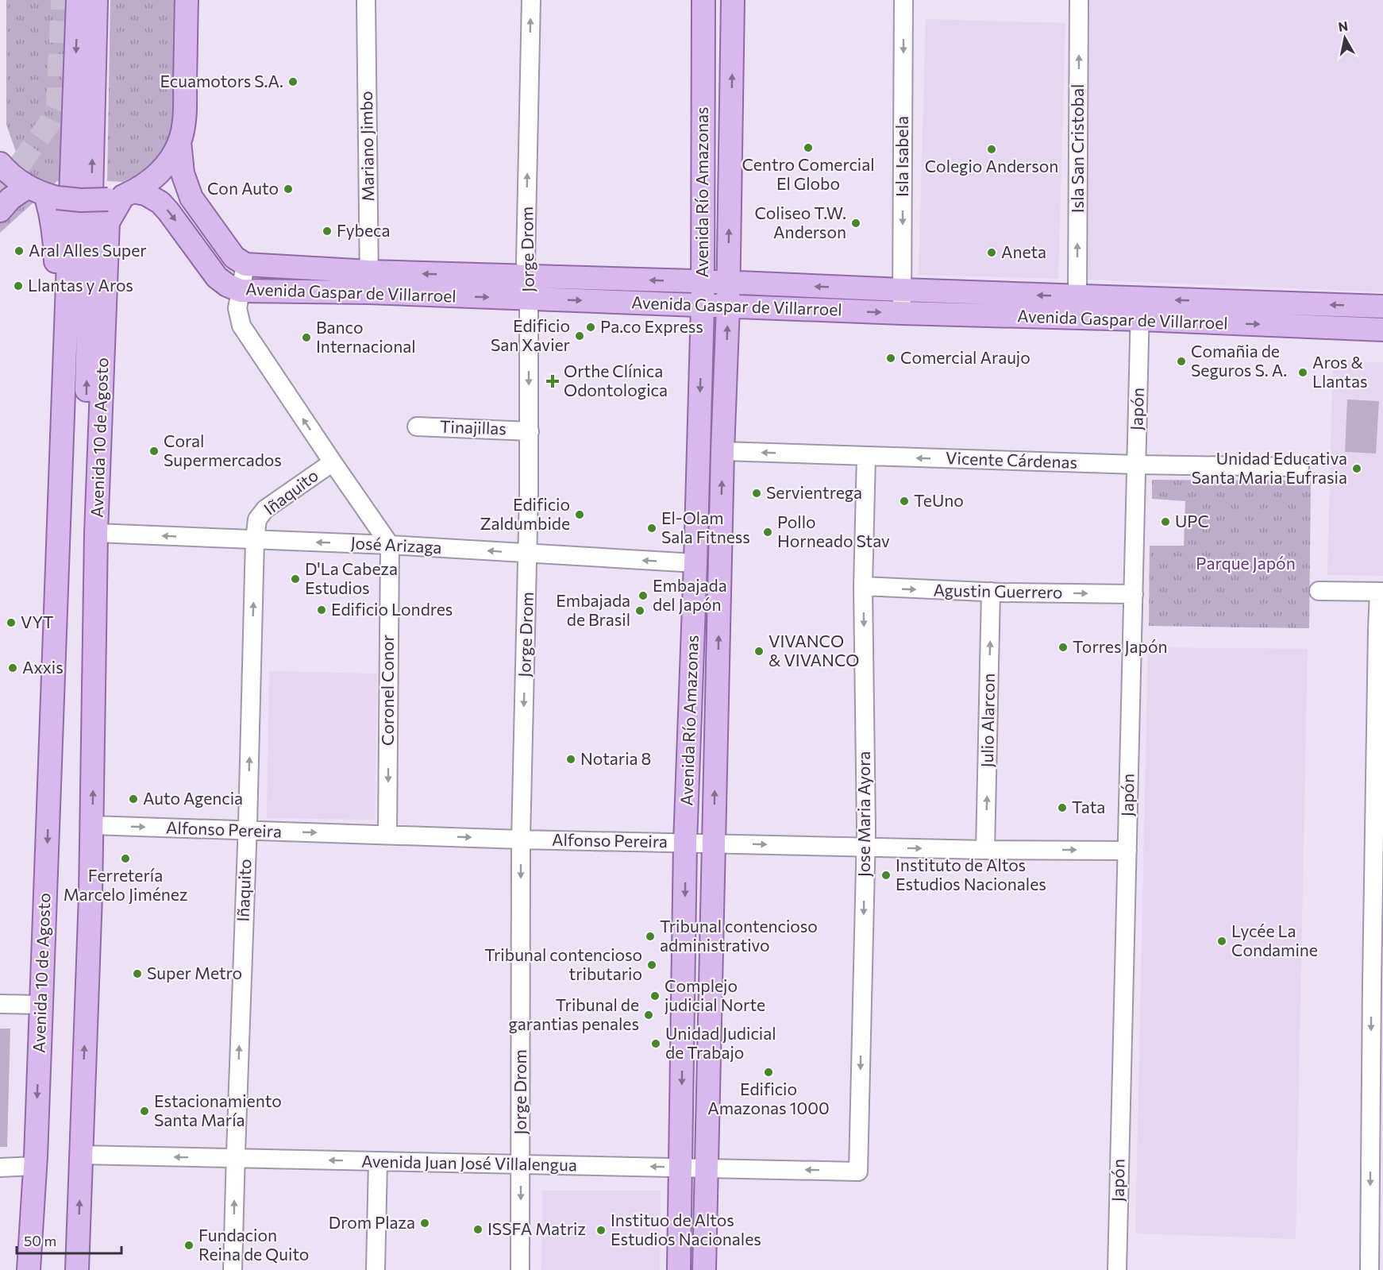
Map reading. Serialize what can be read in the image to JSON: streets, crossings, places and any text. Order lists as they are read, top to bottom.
{
  "streets": {
    "main road": ["Avenida Río Amazonas", "Avenida Gaspar de Villarroel", "Avenida 10 de Agosto"],
    "street": [
      "Mariano Jimbo",
      "Isla San Cristobal",
      "Isla Isabela",
      "Jorge Drom",
      "Japón",
      "Tinajillas",
      "Vicente Cárdenas",
      "Iñaquito",
      "José Arizaga",
      "Agustin Guerrero",
      "Coronel Conor",
      "Julio Alarcon",
      "Jose Maria Ayora",
      "Alfonso Pereira",
      "Avenida Juan José Villalengua"
    ]
  },
  "crossings": [
    ["Mariano Jimbo", "Avenida Gaspar de Villarroel"],
    ["Isla San Cristobal", "Avenida Gaspar de Villarroel"],
    ["Isla Isabela", "Avenida Gaspar de Villarroel"],
    ["Avenida Río Amazonas", "Avenida Gaspar de Villarroel"],
    ["Avenida Río Amazonas", "Vicente Cárdenas"],
    ["Avenida Río Amazonas", "José Arizaga"],
    ["Avenida Río Amazonas", "Alfonso Pereira"],
    ["Avenida Río Amazonas", "Avenida Juan José Villalengua"],
    ["Jorge Drom", "Avenida Gaspar de Villarroel"],
    ["Jorge Drom", "Tinajillas"],
    ["Jorge Drom", "José Arizaga"],
    ["Jorge Drom", "Alfonso Pereira"],
    ["Jorge Drom", "Avenida Juan José Villalengua"],
    ["Avenida Gaspar de Villarroel", "Japón"],
    ["Avenida Gaspar de Villarroel", "Avenida 10 de Agosto"],
    ["Japón", "Vicente Cárdenas"],
    ["Japón", "Agustin Guerrero"],
    ["Japón", "Alfonso Pereira"],
    ["Avenida 10 de Agosto", "José Arizaga"],
    ["Avenida 10 de Agosto", "Alfonso Pereira"],
    ["Avenida 10 de Agosto", "Avenida Juan José Villalengua"],
    ["Vicente Cárdenas", "Jose Maria Ayora"],
    ["Iñaquito", "José Arizaga"],
    ["Iñaquito", "Alfonso Pereira"],
    ["Iñaquito", "Avenida Juan José Villalengua"],
    ["José Arizaga", "Coronel Conor"],
    ["Agustin Guerrero", "Julio Alarcon"],
    ["Agustin Guerrero", "Jose Maria Ayora"],
    ["Coronel Conor", "Alfonso Pereira"],
    ["Julio Alarcon", "Alfonso Pereira"],
    ["Jose Maria Ayora", "Alfonso Pereira"],
    ["Jose Maria Ayora", "Avenida Juan José Villalengua"]
  ],
  "one_way": [
    "Isla San Cristobal",
    "Isla Isabela",
    "Vicente Cárdenas",
    "Iñaquito",
    "José Arizaga",
    "Agustin Guerrero",
    "Coronel Conor",
    "Julio Alarcon",
    "Jose Maria Ayora",
    "Alfonso Pereira",
    "Avenida Juan José Villalengua"
  ],
  "parks": ["Parque Japón"],
  "places": {
    "other": [
      "Ecuamotors S.A.",
      "Centro Comercial El Globo",
      "Colegio Anderson",
      "Con Auto",
      "Coliseo T.W. Anderson",
      "Fybeca",
      "Aral Alles Super",
      "Aneta",
      "Llantas y Aros",
      "Pa.co Express",
      "Edificio San Xavier",
      "Banco Internacional",
      "Comercial Araujo",
      "Comañia de Seguros S. A.",
      "Aros & Llantas",
      "Coral Supermercados",
      "Unidad Educativa Santa Maria Eufrasia",
      "Servientrega",
      "TeUno",
      "Edificio Zaldumbide",
      "UPC",
      "El-Olam Sala Fitness",
      "Pollo Horneado Stav",
      "D'La Cabeza Estudios",
      "Embajada del Japón",
      "Edificio Londres",
      "Embajada de Brasil",
      "VYT",
      "Torres Japón",
      "VIVANCO & VIVANCO",
      "Axxis",
      "Notaria 8",
      "Auto Agencia",
      "Tata",
      "Ferretería Marcelo Jiménez",
      "Instituto de Altos Estudios Nacionales",
      "Tribunal contencioso administrativo",
      "Lycée La Condamine",
      "Tribunal contencioso tributario",
      "Super Metro",
      "Complejo judicial Norte",
      "Tribunal de garantias penales",
      "Unidad Judicial de Trabajo",
      "Edificio Amazonas 1000",
      "Estacionamiento Santa María",
      "Drom Plaza",
      "ISSFA Matriz",
      "Instituo de Altos Estudios Nacionales",
      "Fundacion Reina de Quito"
    ],
    "health": ["Orthe Clínica Odontologica"]
  },
  "scale_bar": "50 m",
  "north": "top"
}
